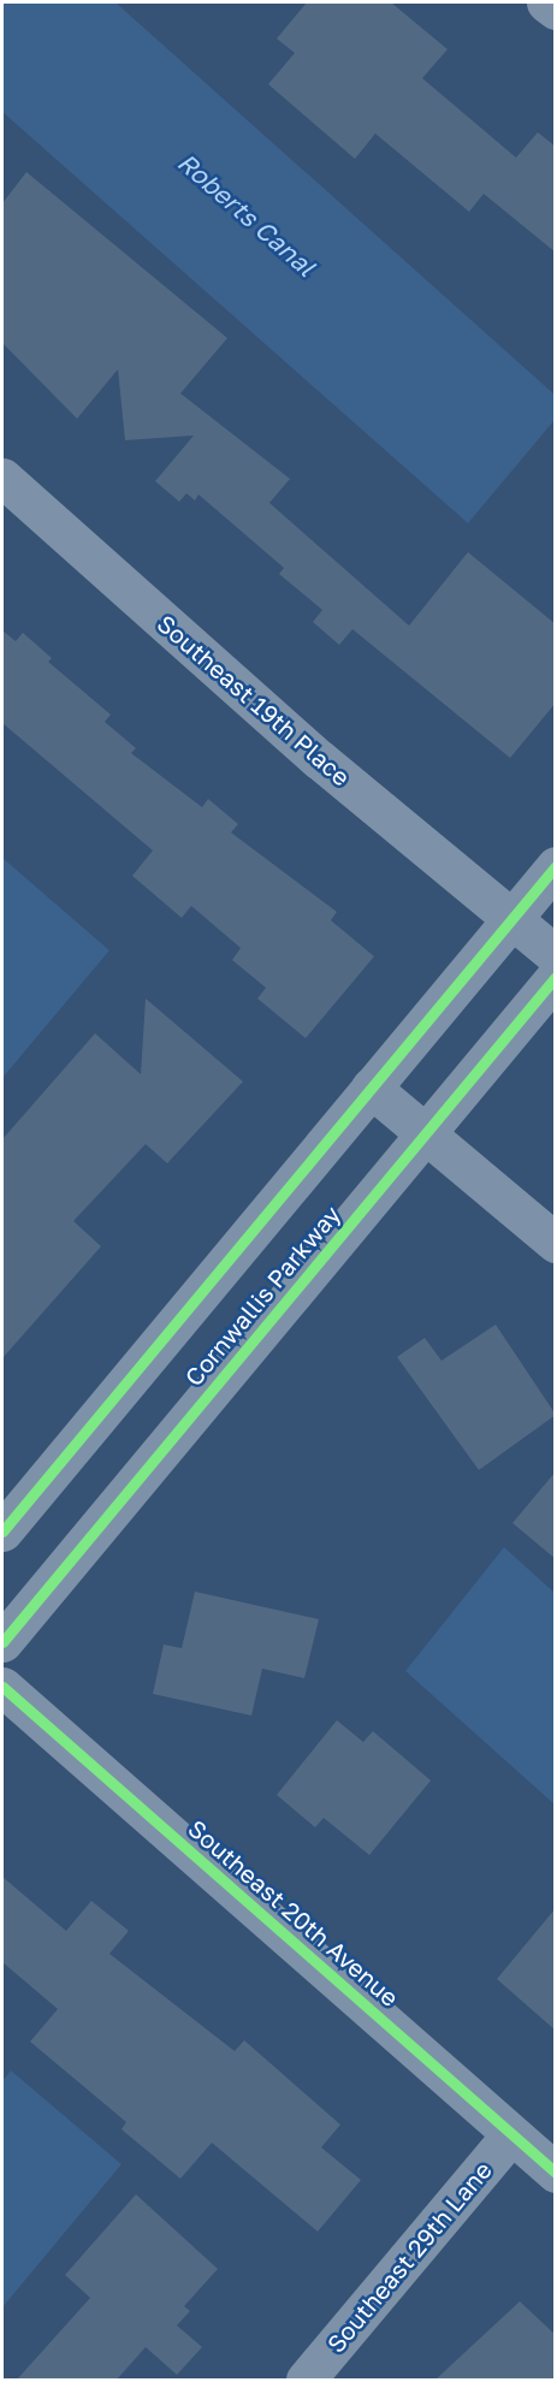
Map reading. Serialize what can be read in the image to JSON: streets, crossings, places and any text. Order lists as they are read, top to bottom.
{
  "streets": {
    "street": [
      "Southeast 19th Place",
      "Cornwallis Parkway",
      "Southeast 20th Avenue",
      "Southeast 29th Lane"
    ]
  },
  "crossings": [
    ["Southeast 19th Place", "Cornwallis Parkway"],
    ["Southeast 20th Avenue", "Southeast 29th Lane"]
  ],
  "water": ["Roberts Canal"]
}
